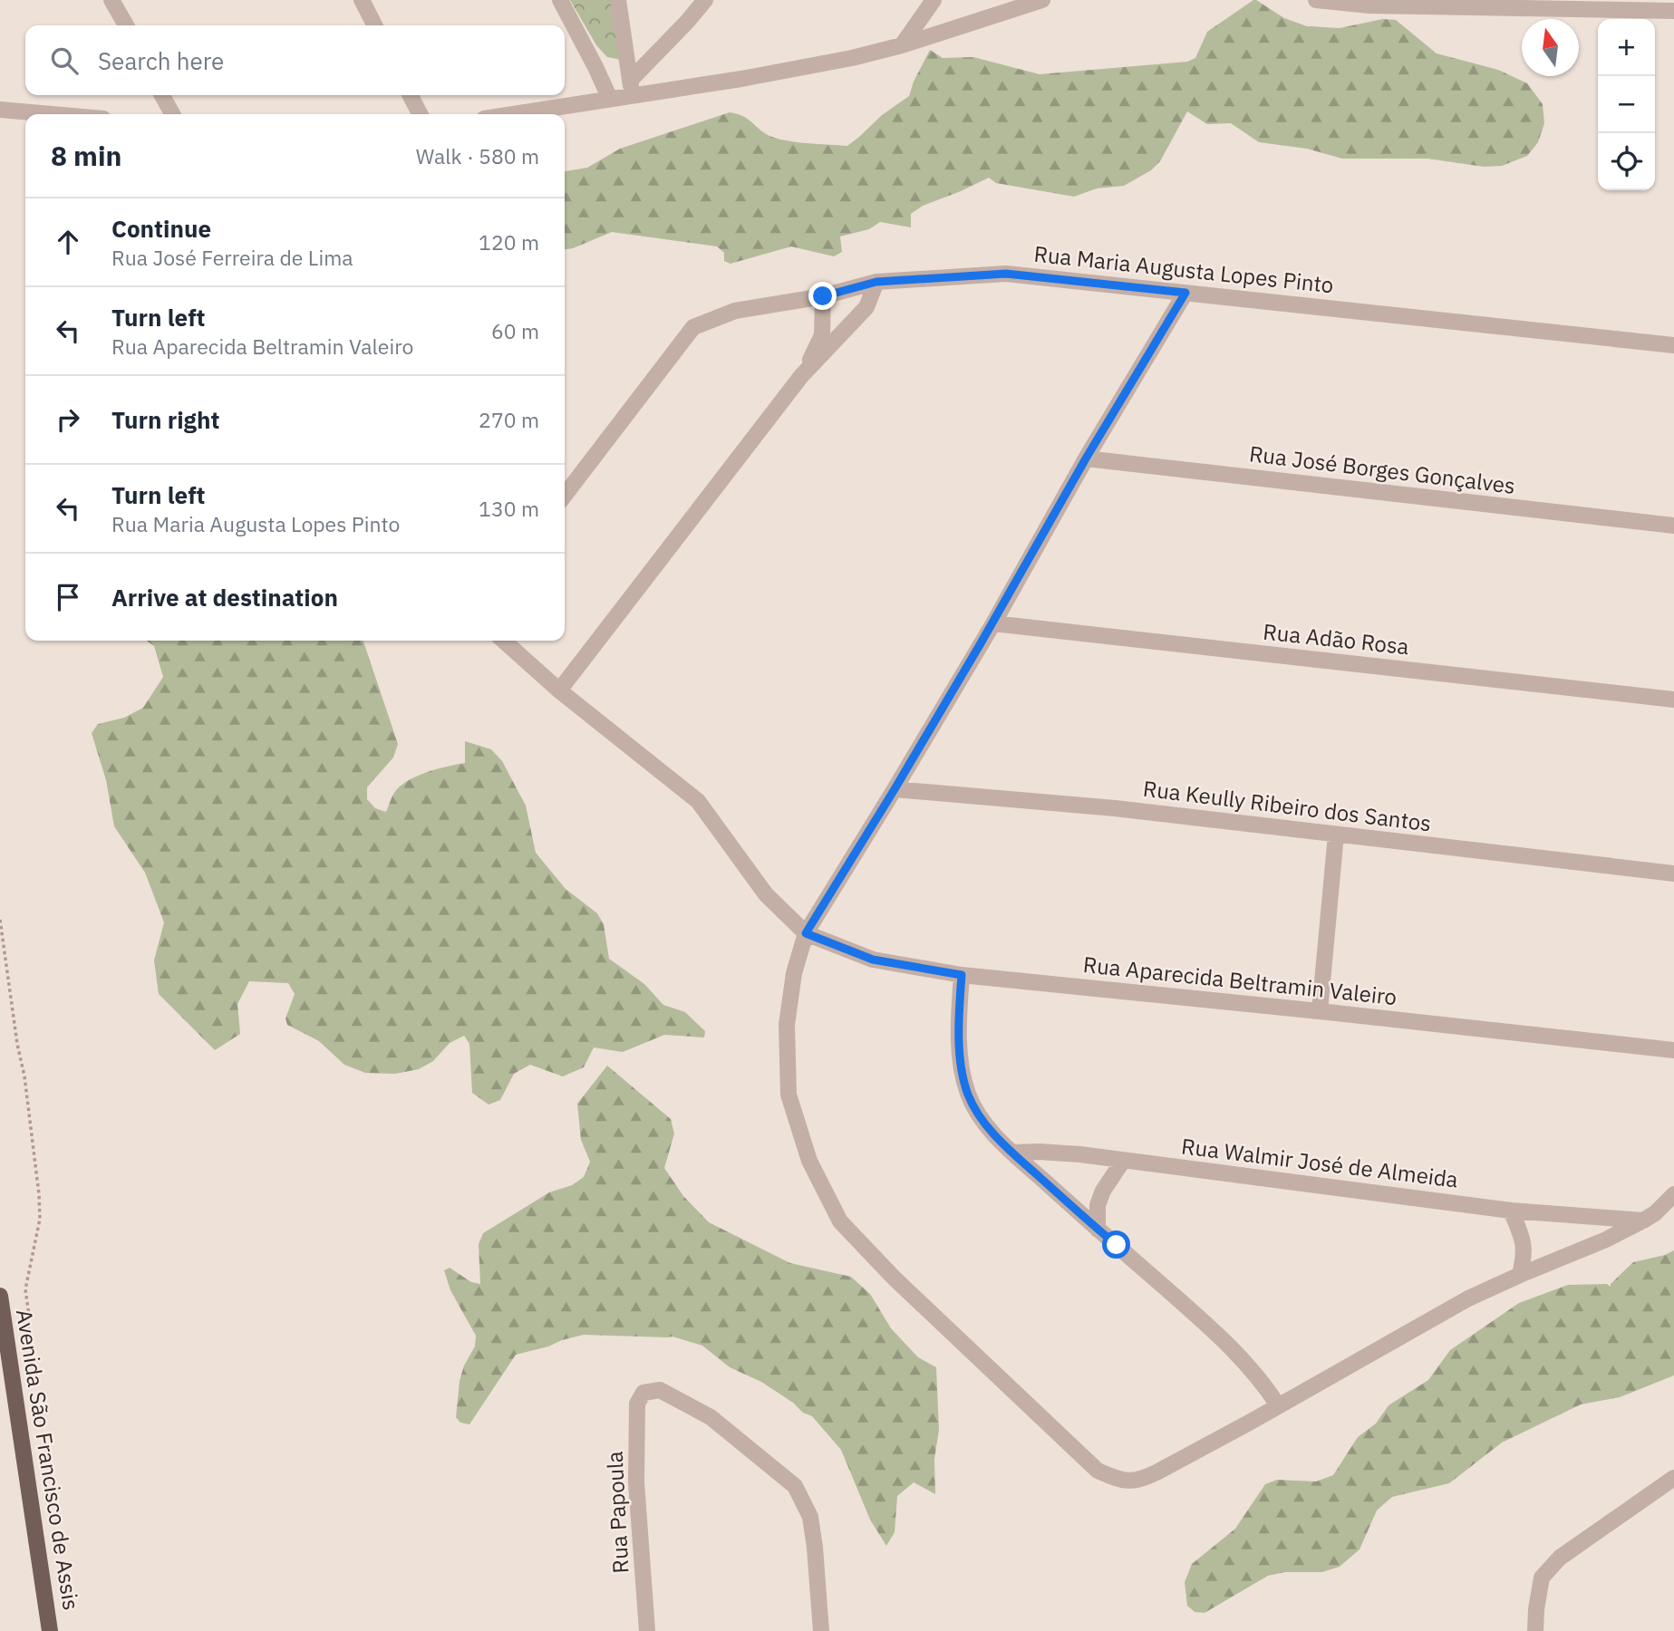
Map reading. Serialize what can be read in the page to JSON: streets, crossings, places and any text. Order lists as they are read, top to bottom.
{
  "streets": {
    "main road": ["Avenida São Francisco de Assis"],
    "street": [
      "Rua Maria Augusta Lopes Pinto",
      "Rua José Borges Gonçalves",
      "Rua Adão Rosa",
      "Rua Keully Ribeiro dos Santos",
      "Rua Aparecida Beltramin Valeiro",
      "Rua Walmir José de Almeida",
      "Rua Papoula"
    ]
  },
  "north": "top",
  "page": {
    "map_buttons": ["+", "−"],
    "search": "Search here",
    "heading": ["8 min", "Walk · 580 m"],
    "list": [
      ["Continue", "Rua José Ferreira de Lima", "120 m"],
      ["Turn left", "Rua Aparecida Beltramin Valeiro", "60 m"],
      ["Turn right", "270 m"],
      ["Turn left", "Rua Maria Augusta Lopes Pinto", "130 m"],
      "Arrive at destination"
    ]
  }
}
